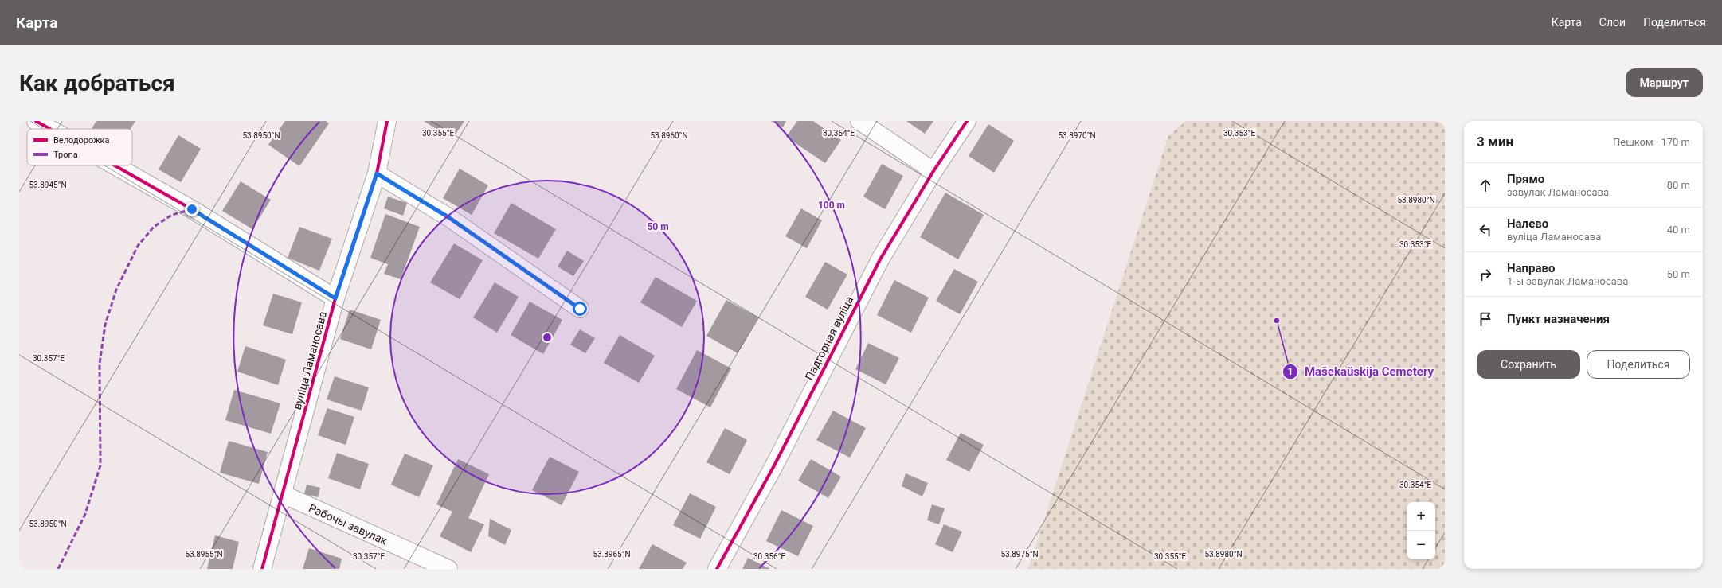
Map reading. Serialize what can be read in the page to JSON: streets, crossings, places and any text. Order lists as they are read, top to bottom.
{
  "streets": {
    "street": ["Падгорная вуліца", "вуліца Ламаносава", "Рабочы завулак"]
  },
  "crossings": [
    ["вуліца Ламаносава", "Рабочы завулак"]
  ],
  "places": ["Mašekaŭskija Cemetery"],
  "legend": ["Велодорожка", "Тропа"],
  "page": {
    "header": "Карта",
    "nav": ["Карта", "Слои", "Поделиться"],
    "buttons": [
      "Маршрут",
      ["Сохранить", "Поделиться"]
    ],
    "title": "Как добраться",
    "heading": ["3 мин", "Пешком · 170 m"],
    "list": [
      ["Прямо", "завулак Ламаносава", "80 m"],
      ["Налево", "вуліца Ламаносава", "40 m"],
      ["Направо", "1-ы завулак Ламаносава", "50 m"],
      "Пункт назначения"
    ],
    "map_buttons": ["+", "−"]
  },
  "coordinates": [
    "30.355°E",
    "30.354°E",
    "30.353°E",
    "53.8950°N",
    "53.8960°N",
    "53.8970°N",
    "53.8945°N",
    "53.8980°N",
    "30.357°E",
    "53.8955°N",
    "53.8965°N",
    "53.8975°N",
    "30.356°E"
  ],
  "rings": ["100 m", "50 m"]
}
